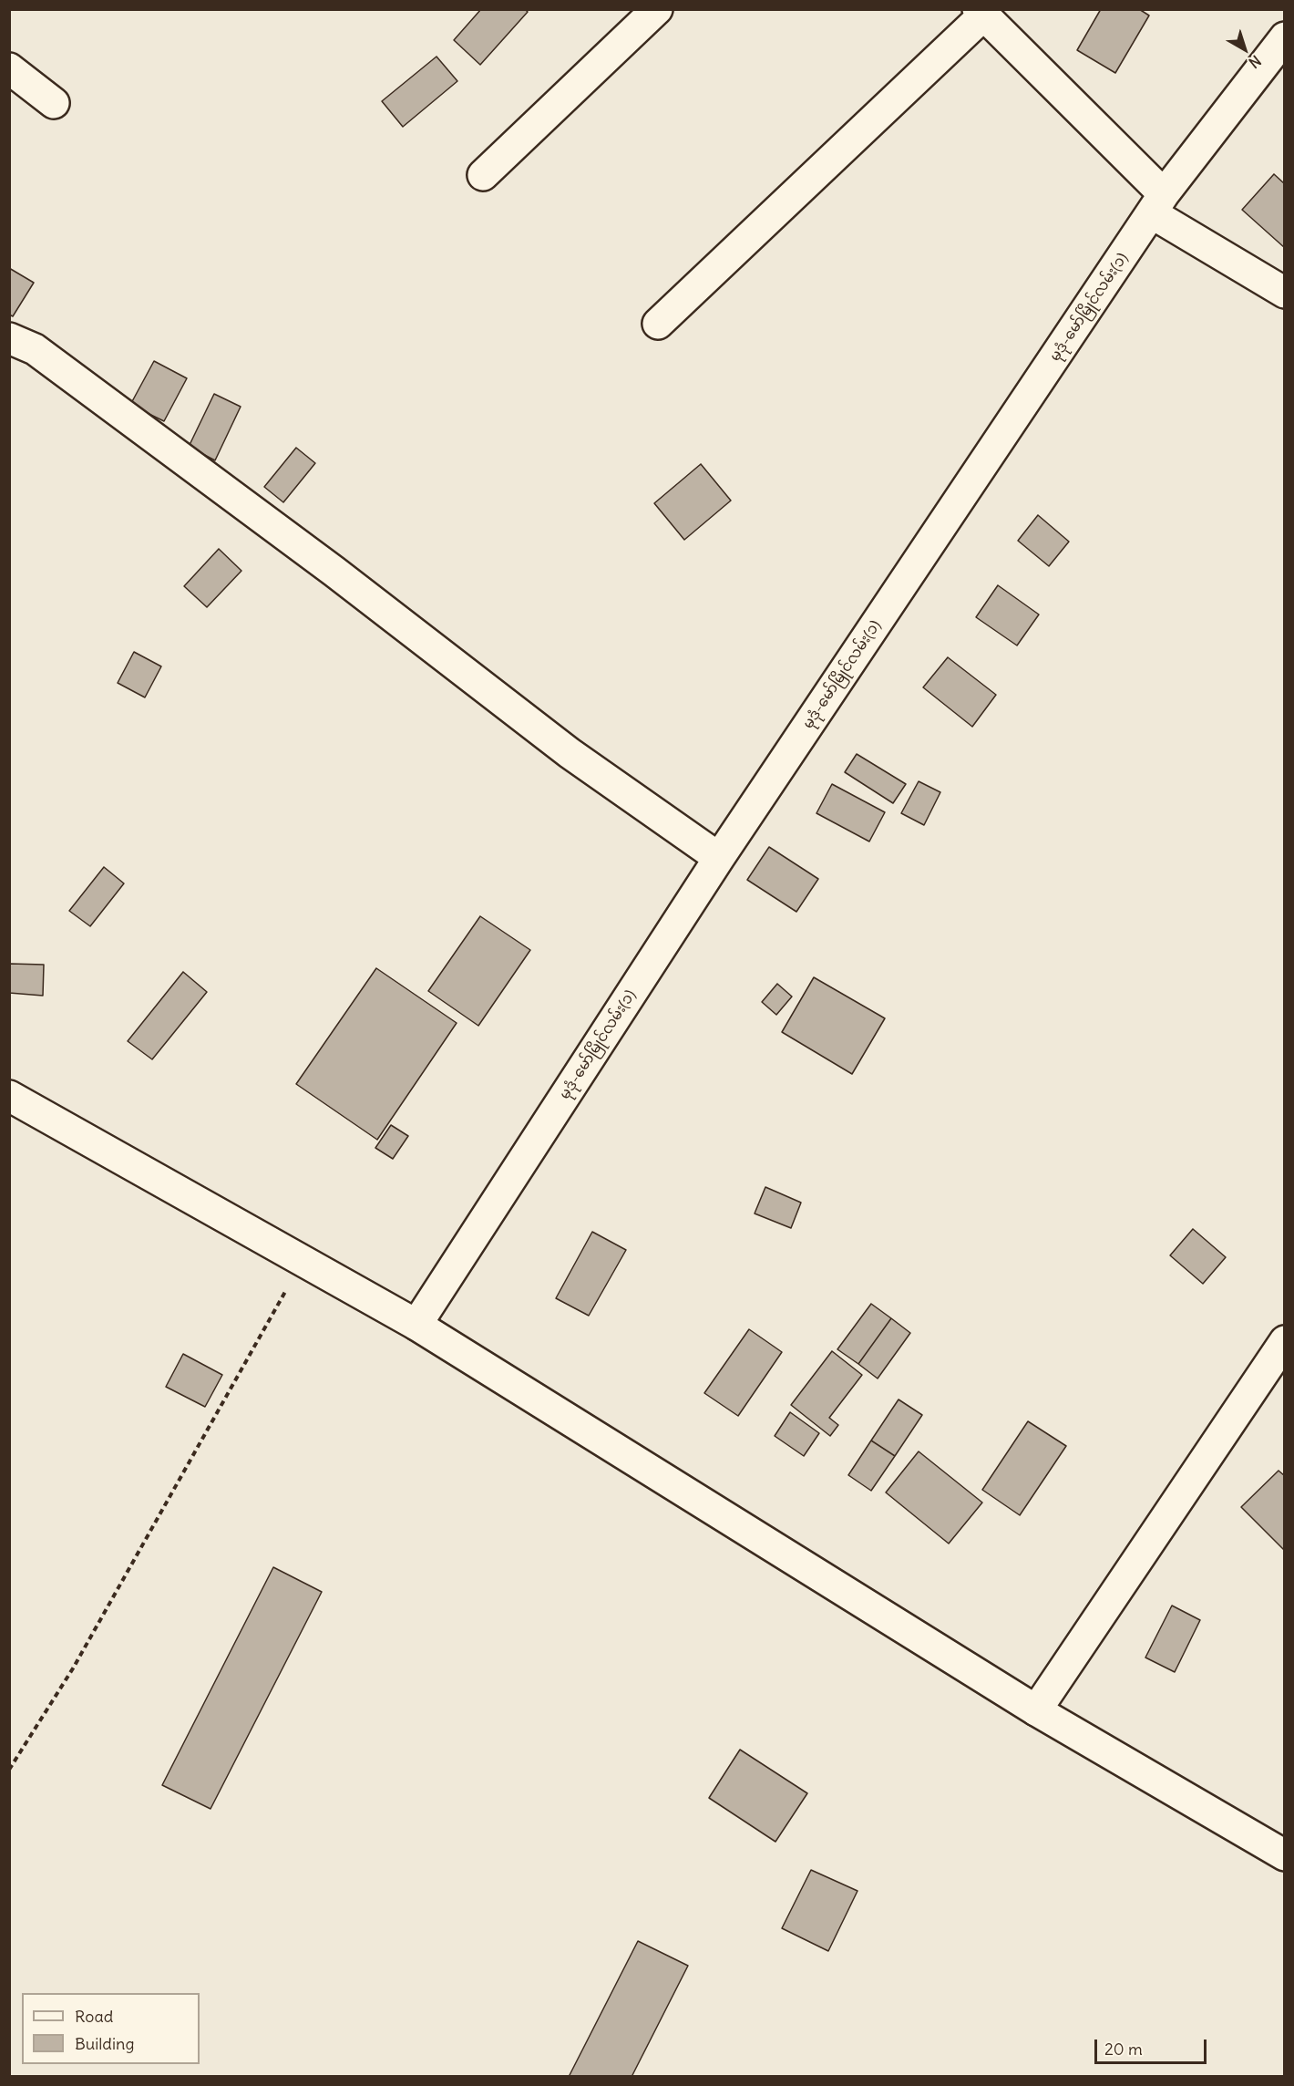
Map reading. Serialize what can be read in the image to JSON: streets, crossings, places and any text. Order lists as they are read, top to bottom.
{
  "streets": {
    "main road": ["မုဒုံ-မော်မြိုင်လမ်း(၁)"]
  },
  "legend": ["Road", "Building"],
  "scale_bar": "20 m",
  "north": "bottom right"
}
